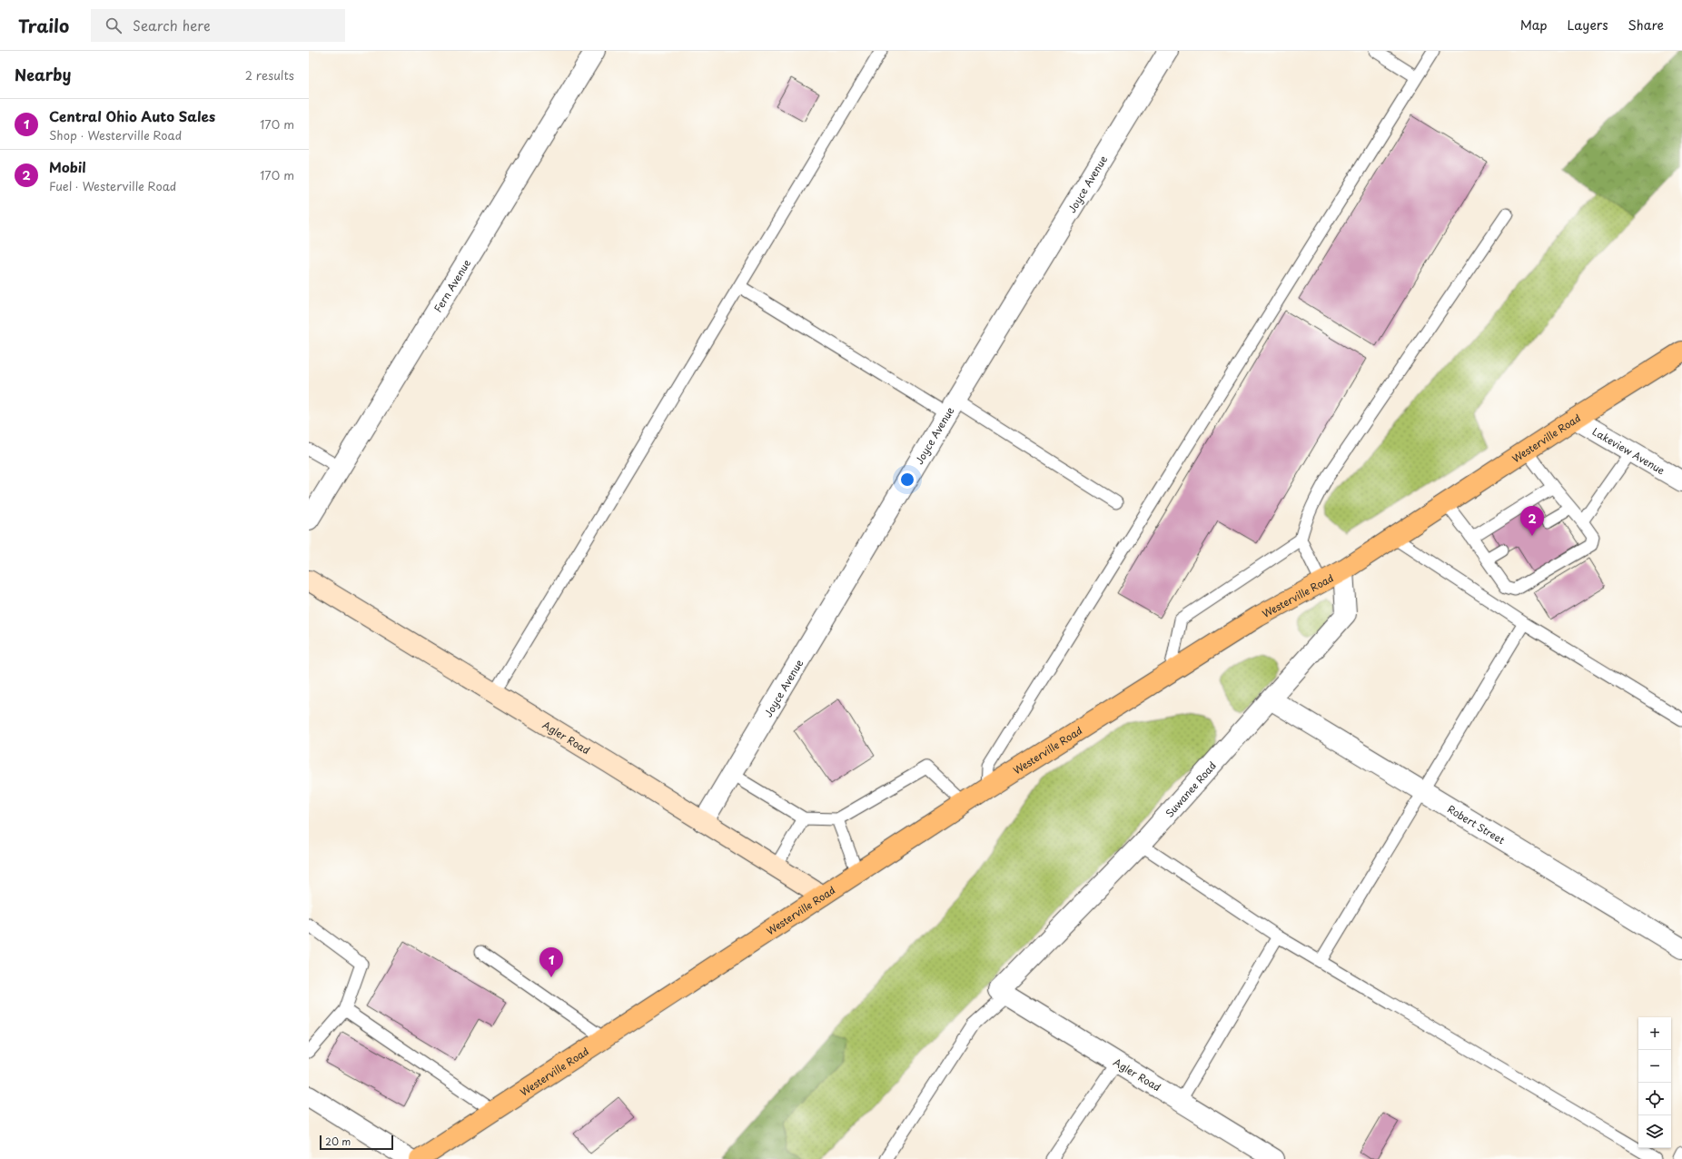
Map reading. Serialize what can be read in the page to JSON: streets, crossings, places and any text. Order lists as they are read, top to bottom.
{
  "streets": {
    "main road": ["Westerville Road", "Agler Road"],
    "street": [
      "Joyce Avenue",
      "Fern Avenue",
      "Lakeview Avenue",
      "Suwanee Road",
      "Robert Street"
    ]
  },
  "crossings": [
    ["Joyce Avenue", "Agler Road"],
    ["Westerville Road", "Lakeview Avenue"],
    ["Westerville Road", "Agler Road"],
    ["Westerville Road", "Suwanee Road"],
    ["Agler Road", "Suwanee Road"],
    ["Suwanee Road", "Robert Street"]
  ],
  "scale_bar": "20 m",
  "page": {
    "header": "Trailo",
    "search": "Search here",
    "nav": ["Map", "Layers", "Share"],
    "heading": ["Nearby", "2 results"],
    "list": [
      {
        "mark": "1",
        "name": "Central Ohio Auto Sales",
        "note": "Shop · Westerville Road",
        "value": "170 m"
      },
      {
        "mark": "2",
        "name": "Mobil",
        "note": "Fuel · Westerville Road",
        "value": "170 m"
      }
    ],
    "pins": ["2", "1"],
    "map_buttons": ["+", "−"],
    "scale": "20 m"
  }
}
